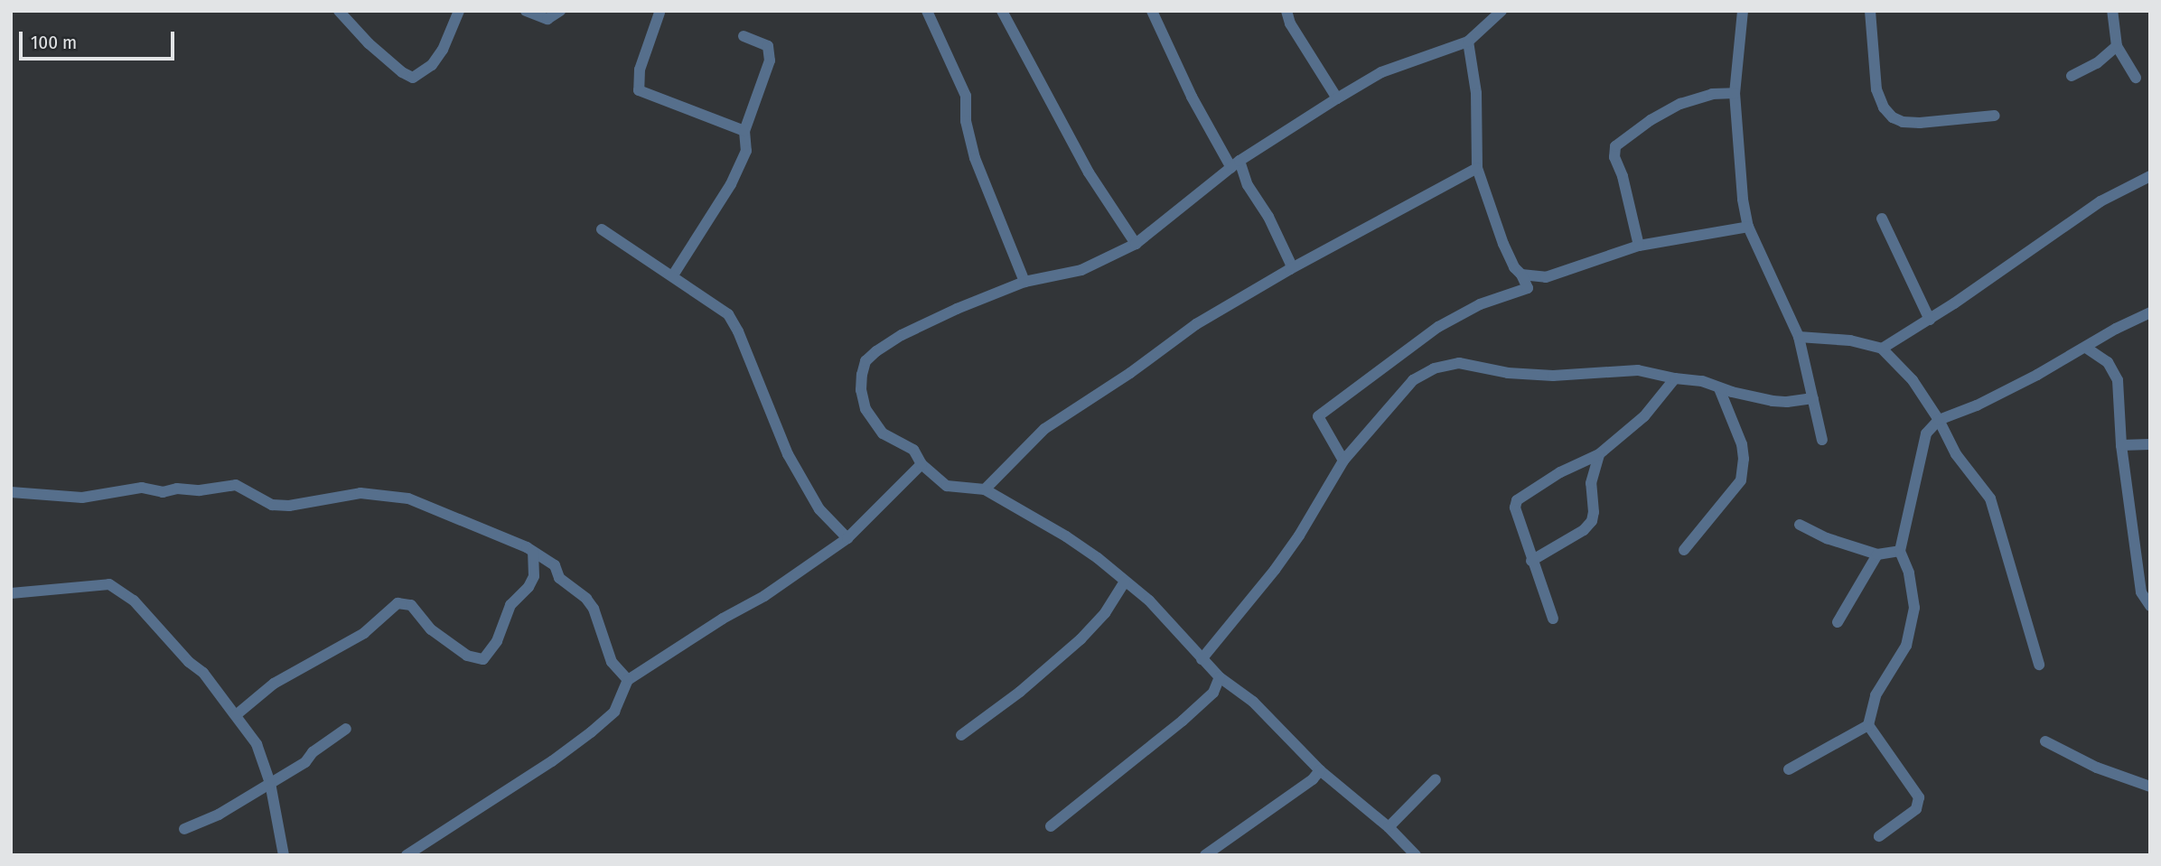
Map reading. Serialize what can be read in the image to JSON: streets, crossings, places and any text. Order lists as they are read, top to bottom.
{
  "scale_bar": "100 m"
}
